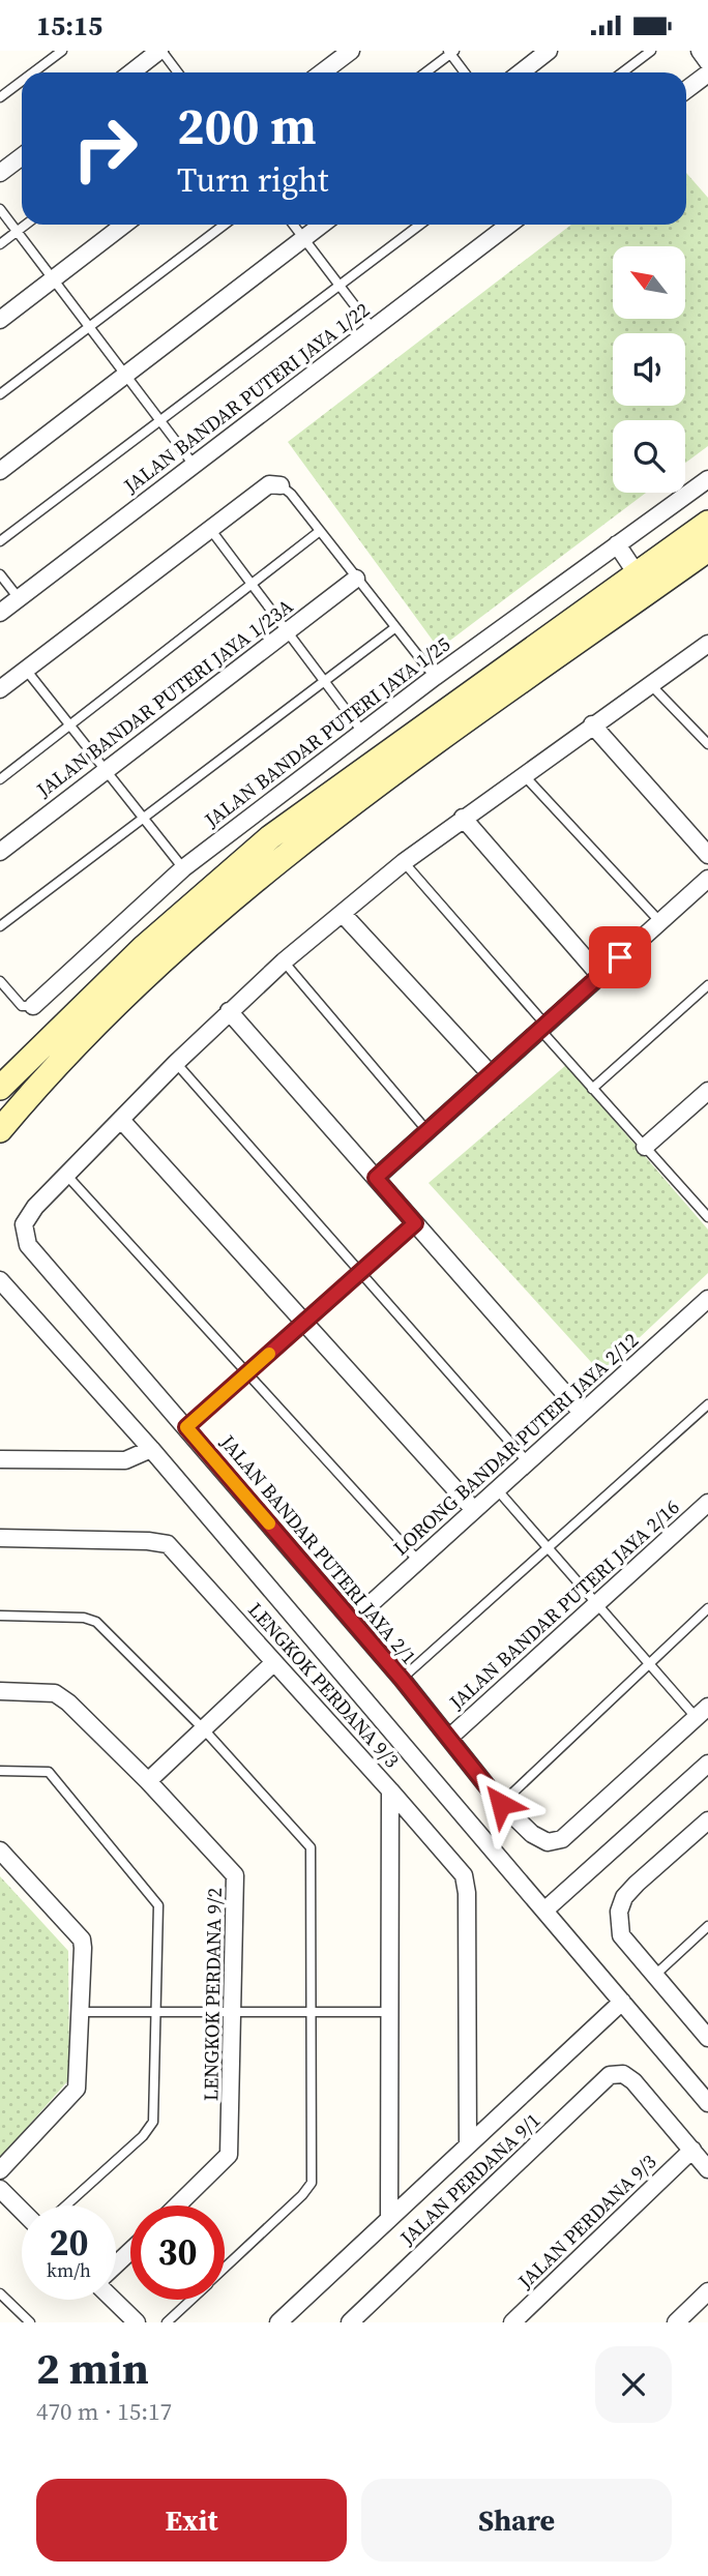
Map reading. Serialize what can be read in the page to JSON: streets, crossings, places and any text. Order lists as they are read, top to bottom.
{
  "streets": {
    "street": [
      "JALAN BANDAR PUTERI JAYA 1/22",
      "JALAN BANDAR PUTERI JAYA 1/23A",
      "JALAN BANDAR PUTERI JAYA 1/25",
      "LORONG BANDAR PUTERI JAYA 2/12",
      "JALAN BANDAR PUTERI JAYA 2/1",
      "JALAN BANDAR PUTERI JAYA 2/16",
      "LENGKOK PERDANA 9/3",
      "LENGKOK PERDANA 9/2",
      "JALAN PERDANA 9/1",
      "JALAN PERDANA 9/3"
    ]
  },
  "crossings": [
    ["LORONG BANDAR PUTERI JAYA 2/12", "JALAN BANDAR PUTERI JAYA 2/1"],
    ["JALAN BANDAR PUTERI JAYA 2/1", "JALAN BANDAR PUTERI JAYA 2/16"],
    ["JALAN PERDANA 9/1", "JALAN PERDANA 9/3"]
  ],
  "north": "top left",
  "page": {
    "status": "15:15",
    "turn": ["200 m", "Turn right"],
    "speed": "20 km/h",
    "limit": "30",
    "heading": ["2 min", "470 m · 15:17"],
    "buttons": ["Exit", "Share"]
  }
}
